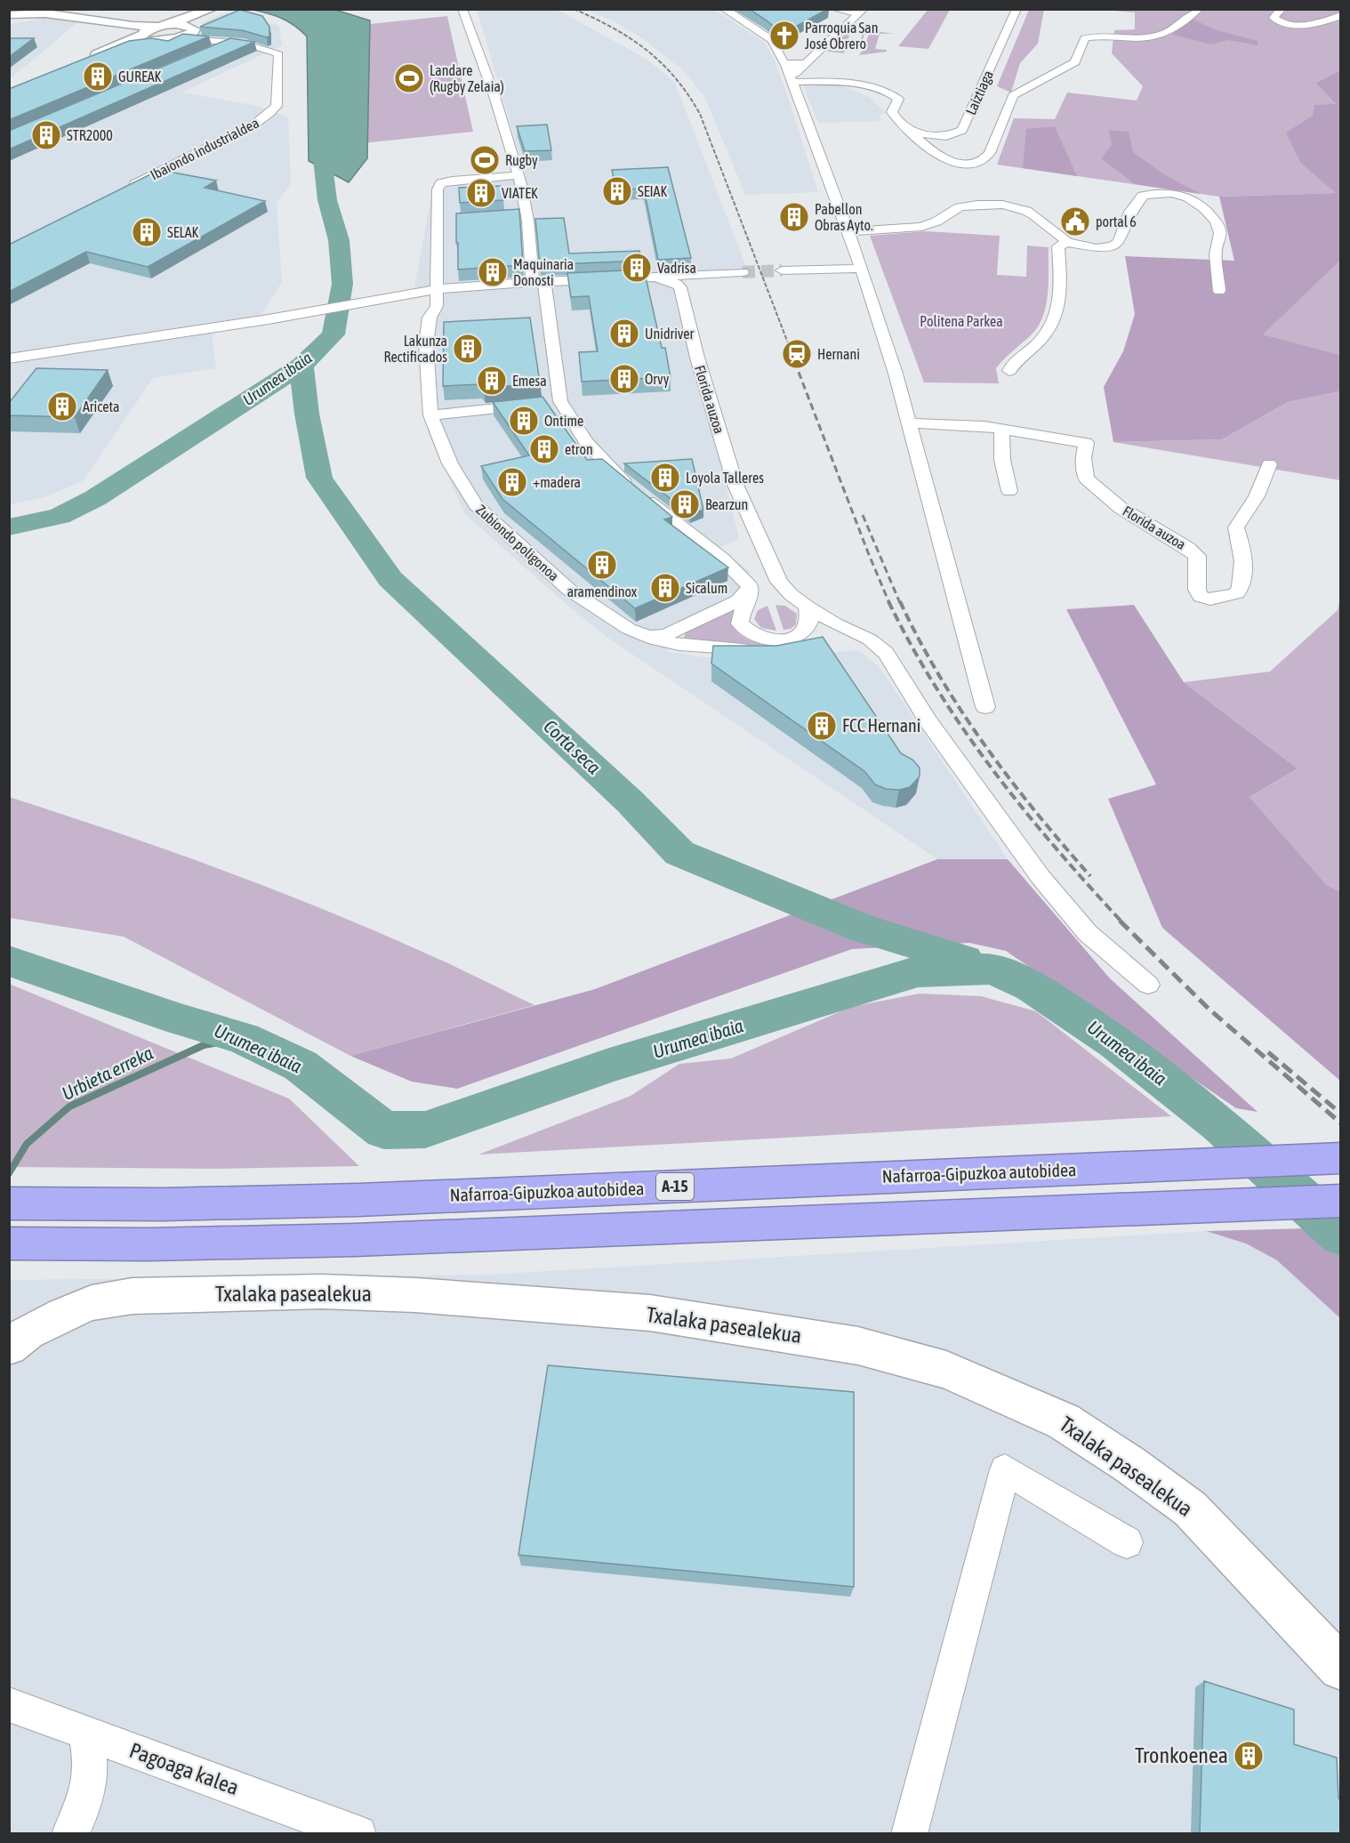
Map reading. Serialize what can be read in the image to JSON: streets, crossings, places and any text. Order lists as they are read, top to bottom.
{
  "streets": {
    "highway": ["Nafarroa-Gipuzkoa autobidea", "A-15"],
    "main road": ["Txalaka pasealekua"],
    "street": [
      "Laiztiaga",
      "Ibaiondo industrialdea",
      "Florida auzoa",
      "Zubiondo poligonoa",
      "Pagoaga kalea"
    ]
  },
  "crossings": [
    ["Florida auzoa", "Zubiondo poligonoa"]
  ],
  "water": ["Urumea ibaia", "Corta seca", "Urbieta erreka"],
  "parks": ["Politena Parkea"],
  "places": {
    "church": ["Parroquia San José Obrero"],
    "building": [
      "GUREAK",
      "STR2000",
      "SEIAK",
      "VIATEK",
      "Pabellon Obras Ayto.",
      "SELAK",
      "Vadrisa",
      "Maquinaria Donosti",
      "Unidriver",
      "Lakunza Rectificados",
      "Orvy",
      "Emesa",
      "Ariceta",
      "Ontime",
      "etron",
      "Loyola Talleres",
      "+madera",
      "Bearzun",
      "aramendinox",
      "Sicalum",
      "FCC Hernani",
      "Tronkoenea"
    ],
    "sports": ["Landare (Rugby Zelaia)", "Rugby"],
    "public building": ["portal 6"],
    "station": ["Hernani"]
  }
}
